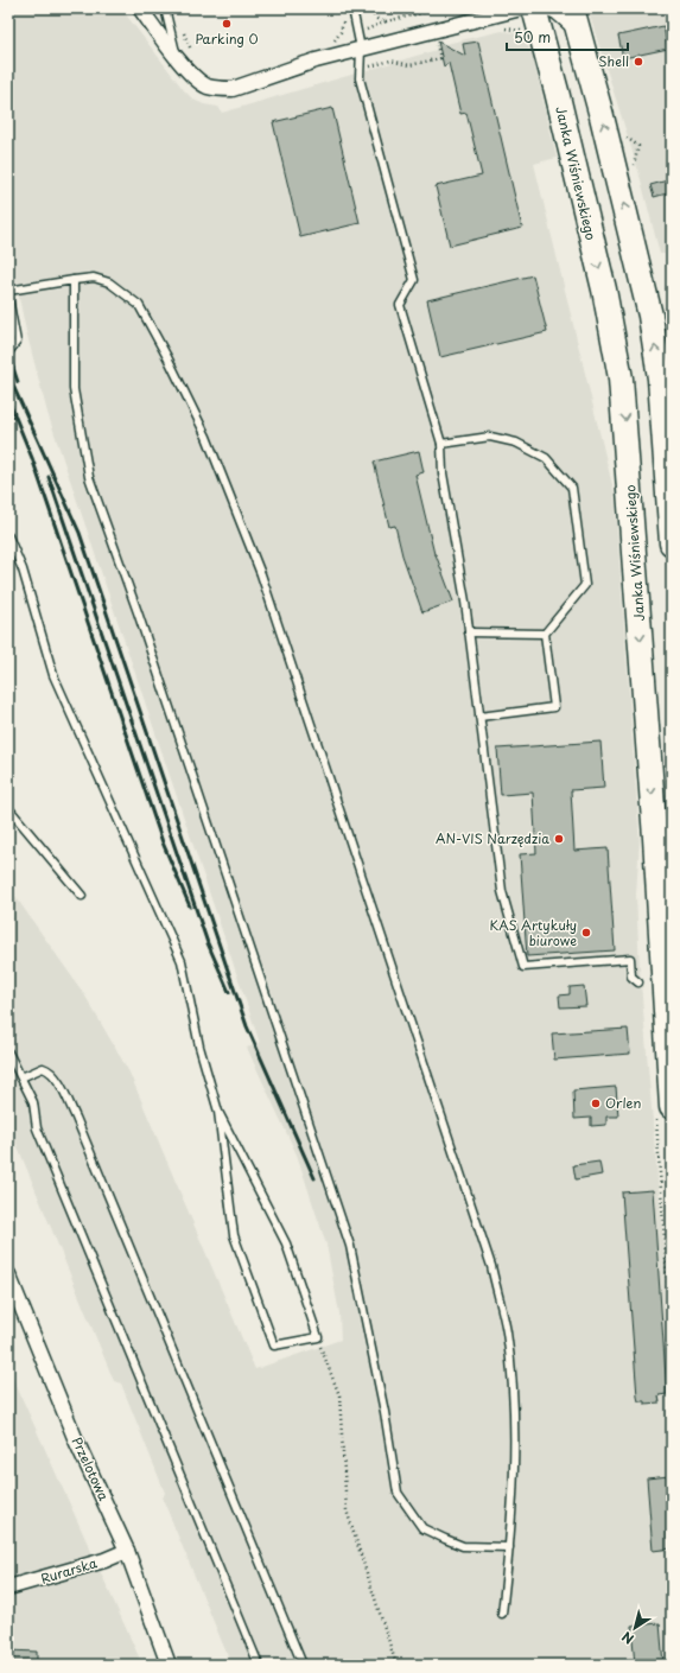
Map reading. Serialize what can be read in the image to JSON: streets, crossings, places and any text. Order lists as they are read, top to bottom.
{
  "streets": {
    "highway": ["Janka Wiśniewskiego"],
    "street": ["Przelotowa", "Rurarska"]
  },
  "crossings": [
    ["Przelotowa", "Rurarska"]
  ],
  "places": [
    "Parking 0",
    "Shell",
    "AN-VIS Narzędzia",
    "KAS Artykuły biurowe",
    "Orlen"
  ],
  "scale_bar": "50 m",
  "north": "bottom left"
}
